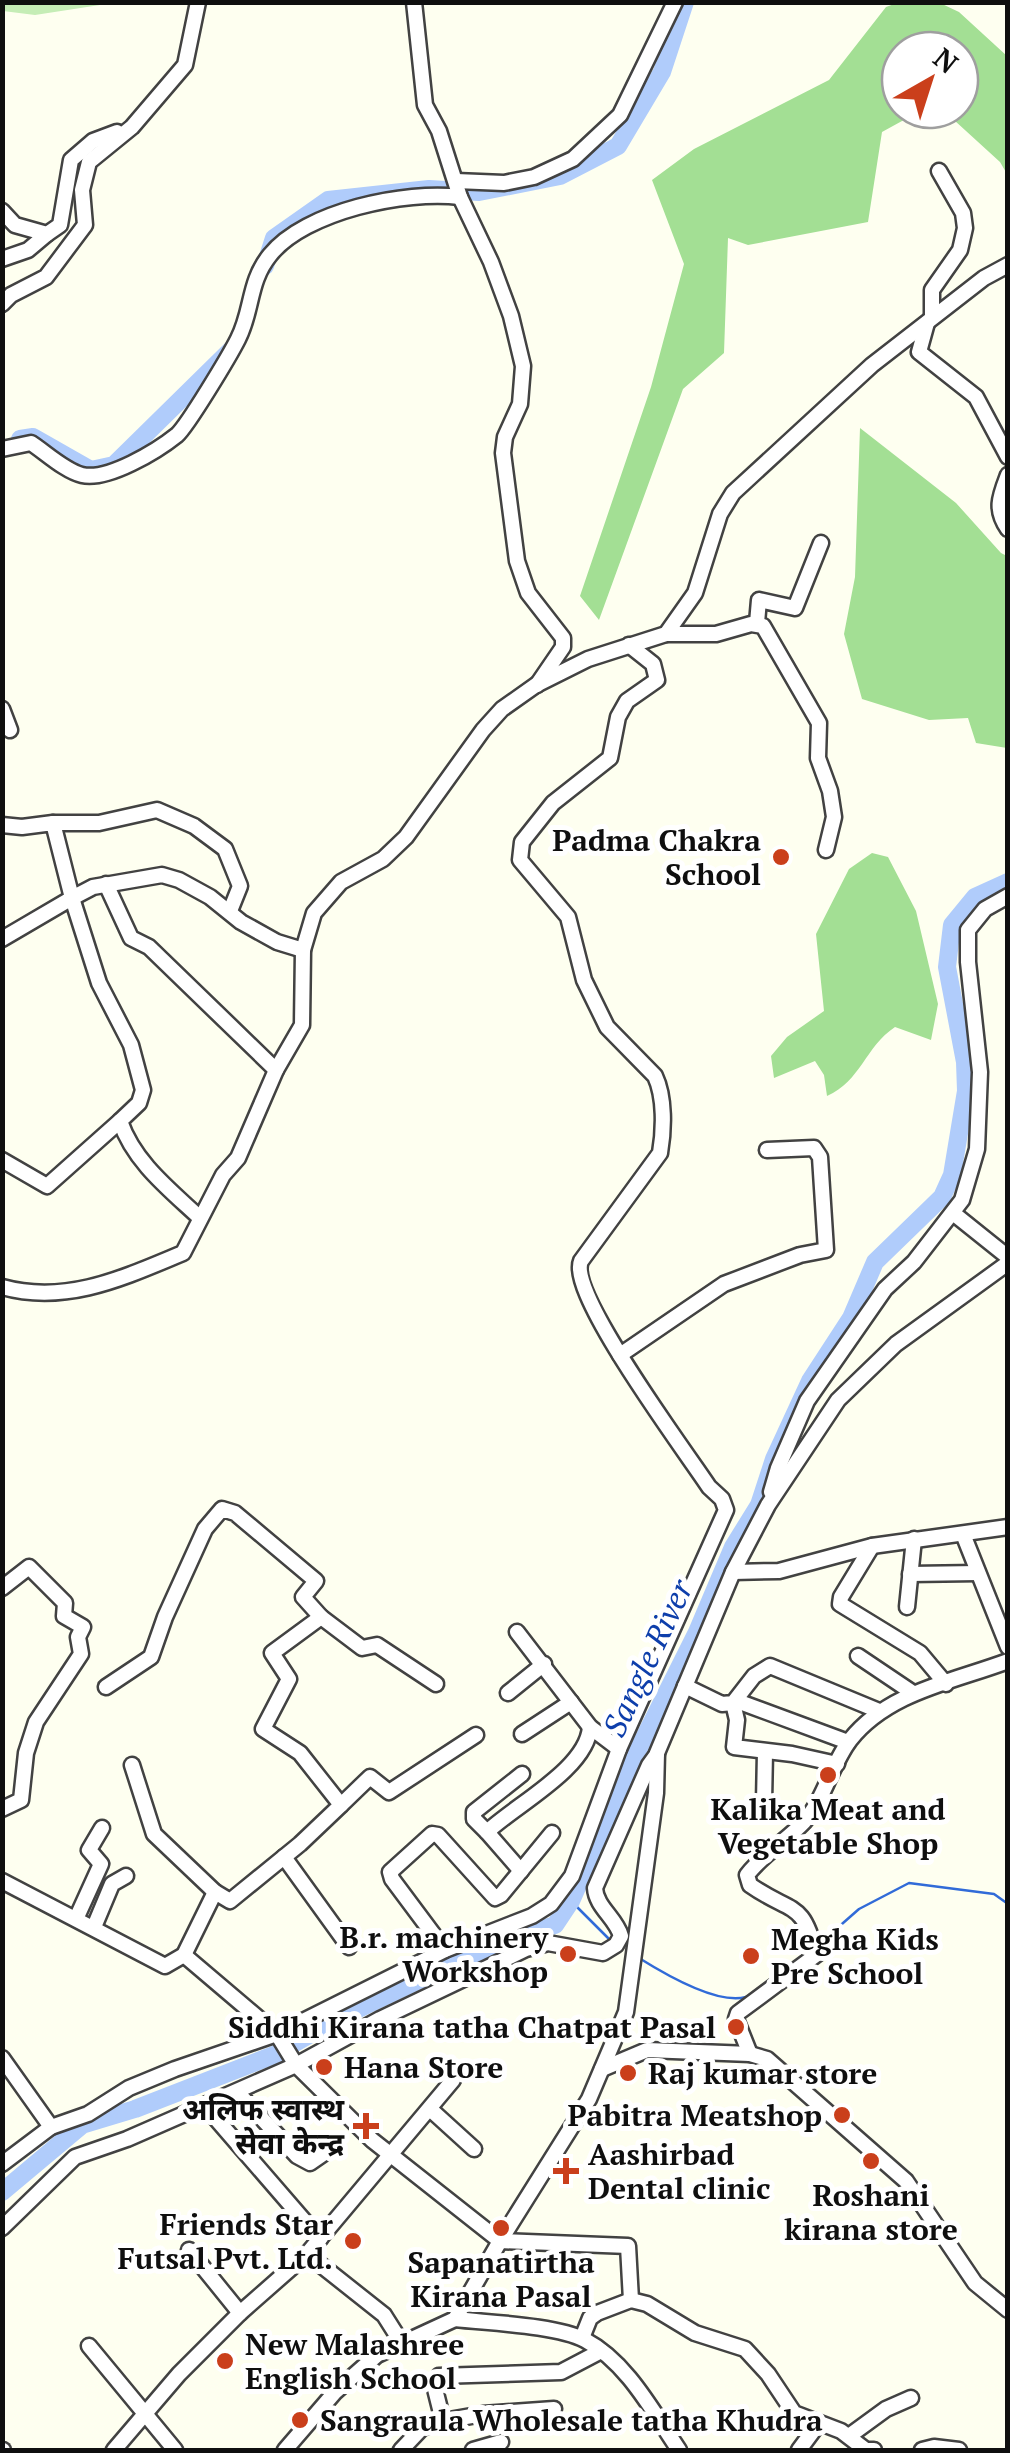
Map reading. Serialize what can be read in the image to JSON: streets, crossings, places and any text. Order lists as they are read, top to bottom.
{
  "water": ["Sangle River"],
  "places": {
    "other": [
      "Padma Chakra School",
      "Kalika Meat and Vegetable Shop",
      "B.r. machinery Workshop",
      "Megha Kids Pre School",
      "Siddhi Kirana tatha Chatpat Pasal",
      "Hana Store",
      "Raj kumar store",
      "Pabitra Meatshop",
      "Roshani kirana store",
      "Sapanatirtha Kirana Pasal",
      "Friends Star Futsal Pvt. Ltd.",
      "New Malashree English School",
      "Sangraula Wholesale tatha Khudra"
    ],
    "health": ["अलिफ स्वास्थ सेवा केन्द्र", "Aashirbad Dental clinic"]
  },
  "north": "top right"
}
